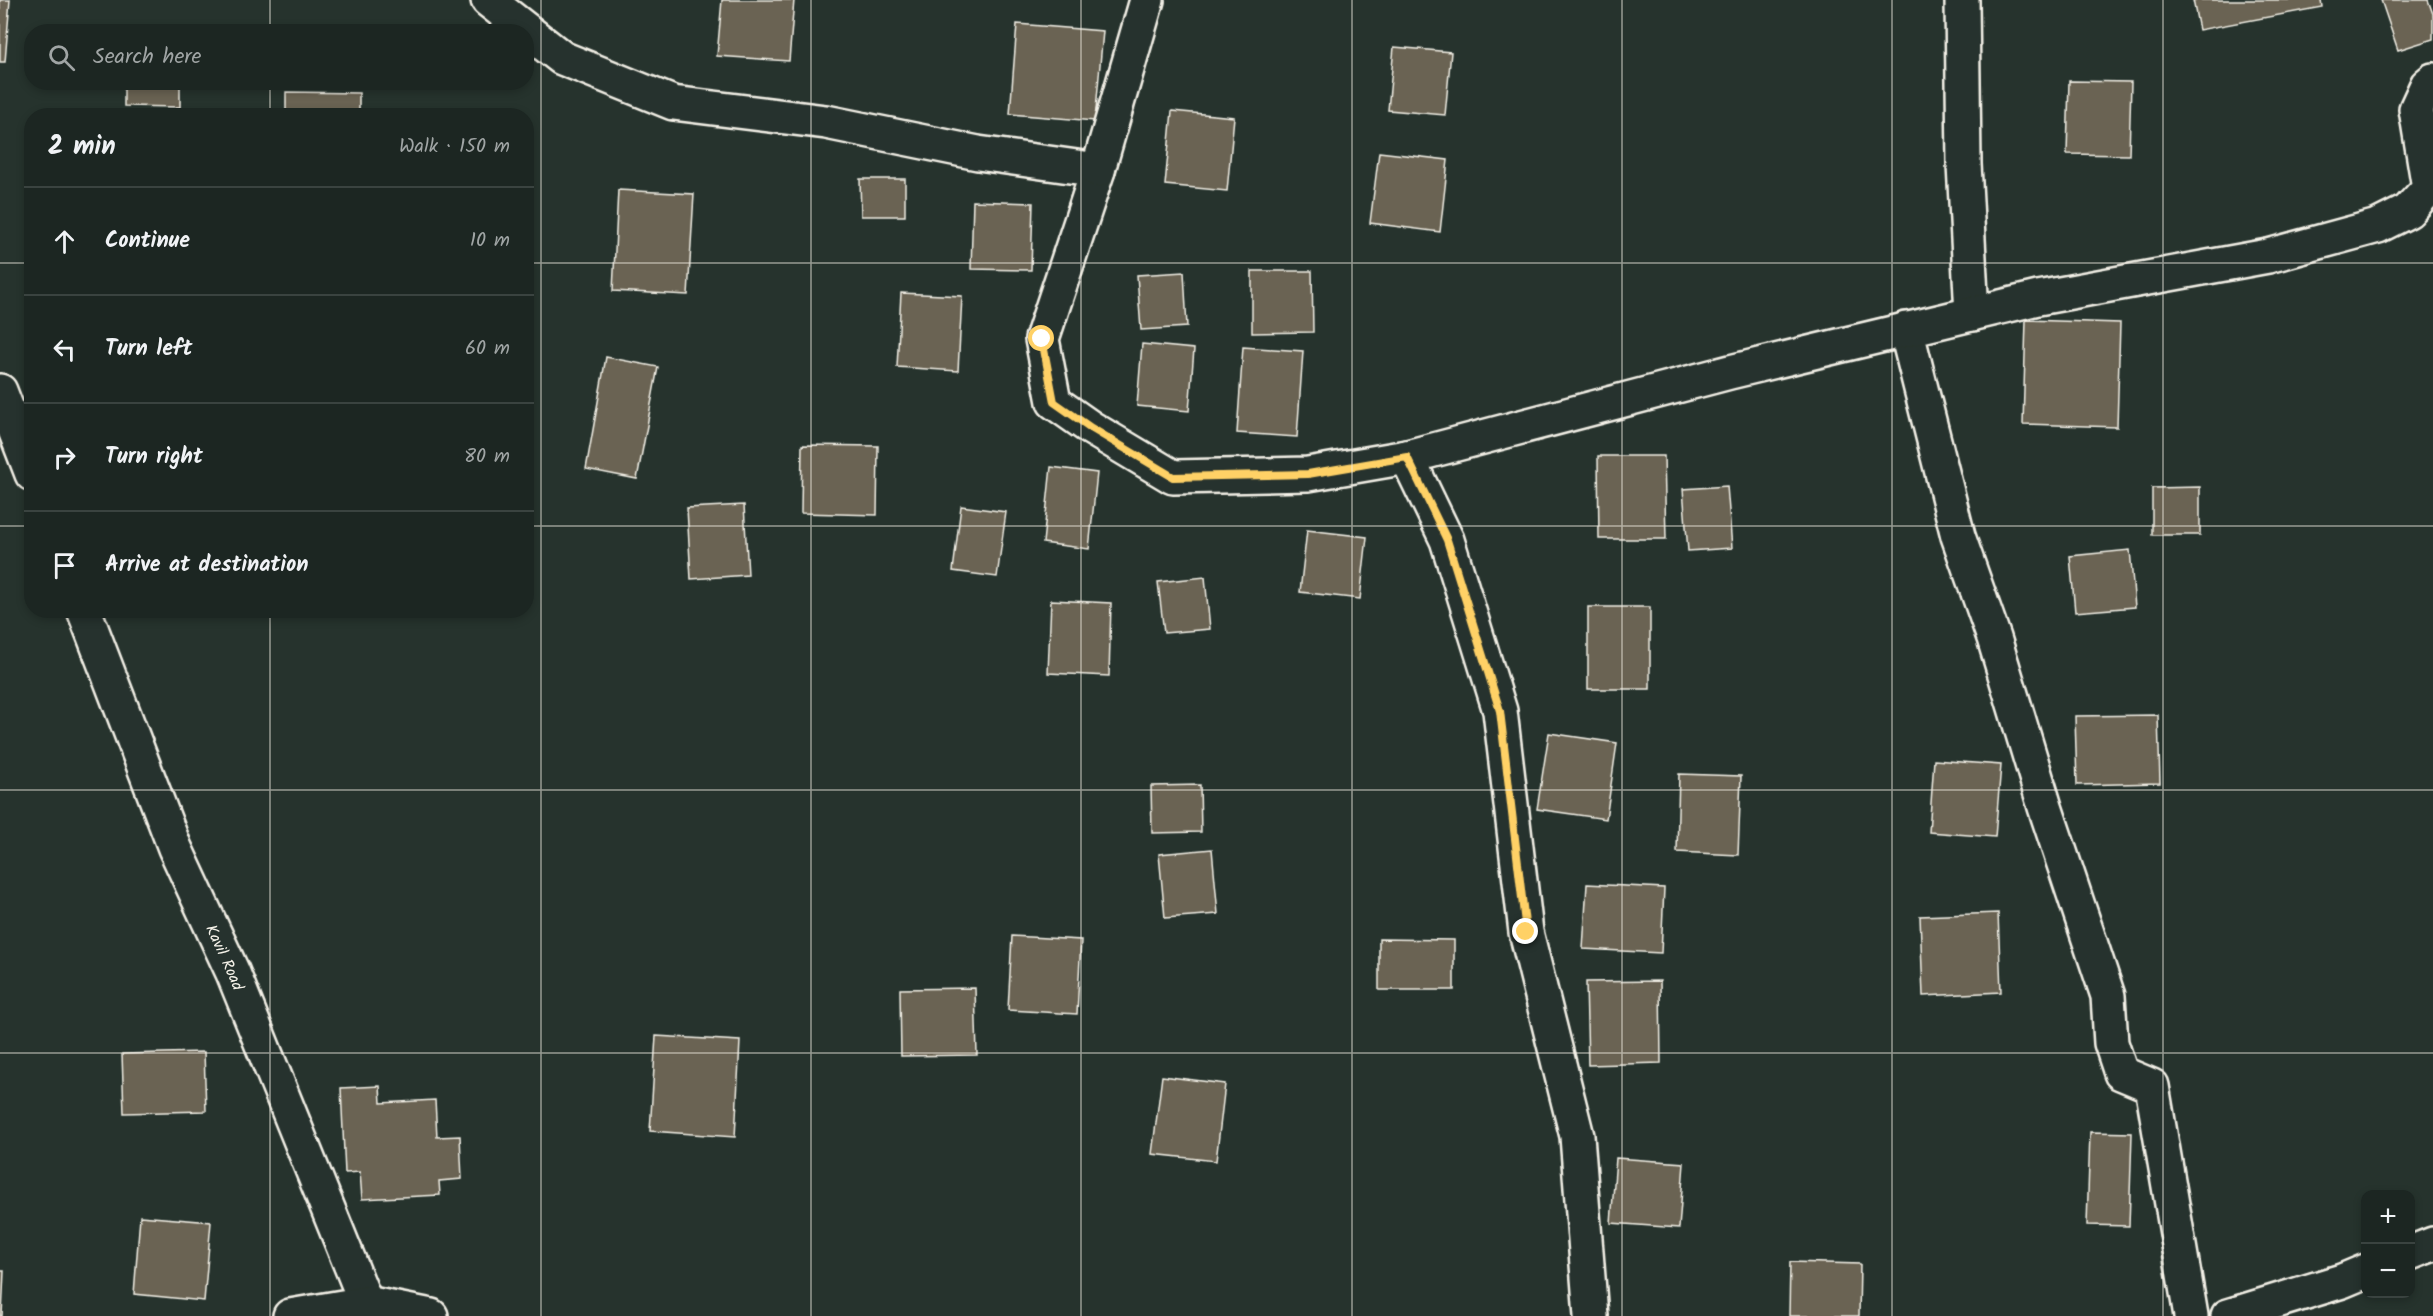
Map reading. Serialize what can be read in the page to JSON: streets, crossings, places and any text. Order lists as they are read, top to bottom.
{
  "streets": {
    "street": ["Kavil Road"]
  },
  "page": {
    "search": "Search here",
    "heading": ["2 min", "Walk · 150 m"],
    "list": [
      ["Continue", "10 m"],
      ["Turn left", "60 m"],
      ["Turn right", "80 m"],
      "Arrive at destination"
    ],
    "map_buttons": ["+", "−"]
  }
}
